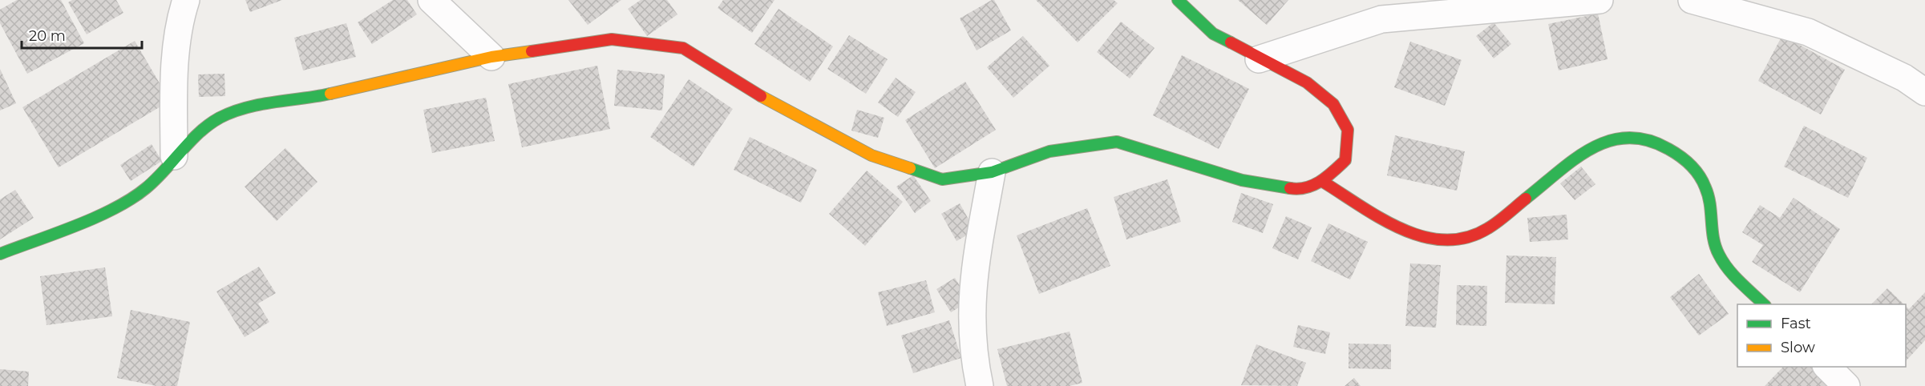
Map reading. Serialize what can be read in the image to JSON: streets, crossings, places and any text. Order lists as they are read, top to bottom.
{
  "legend": ["Fast", "Slow"],
  "scale_bar": "20 m"
}
